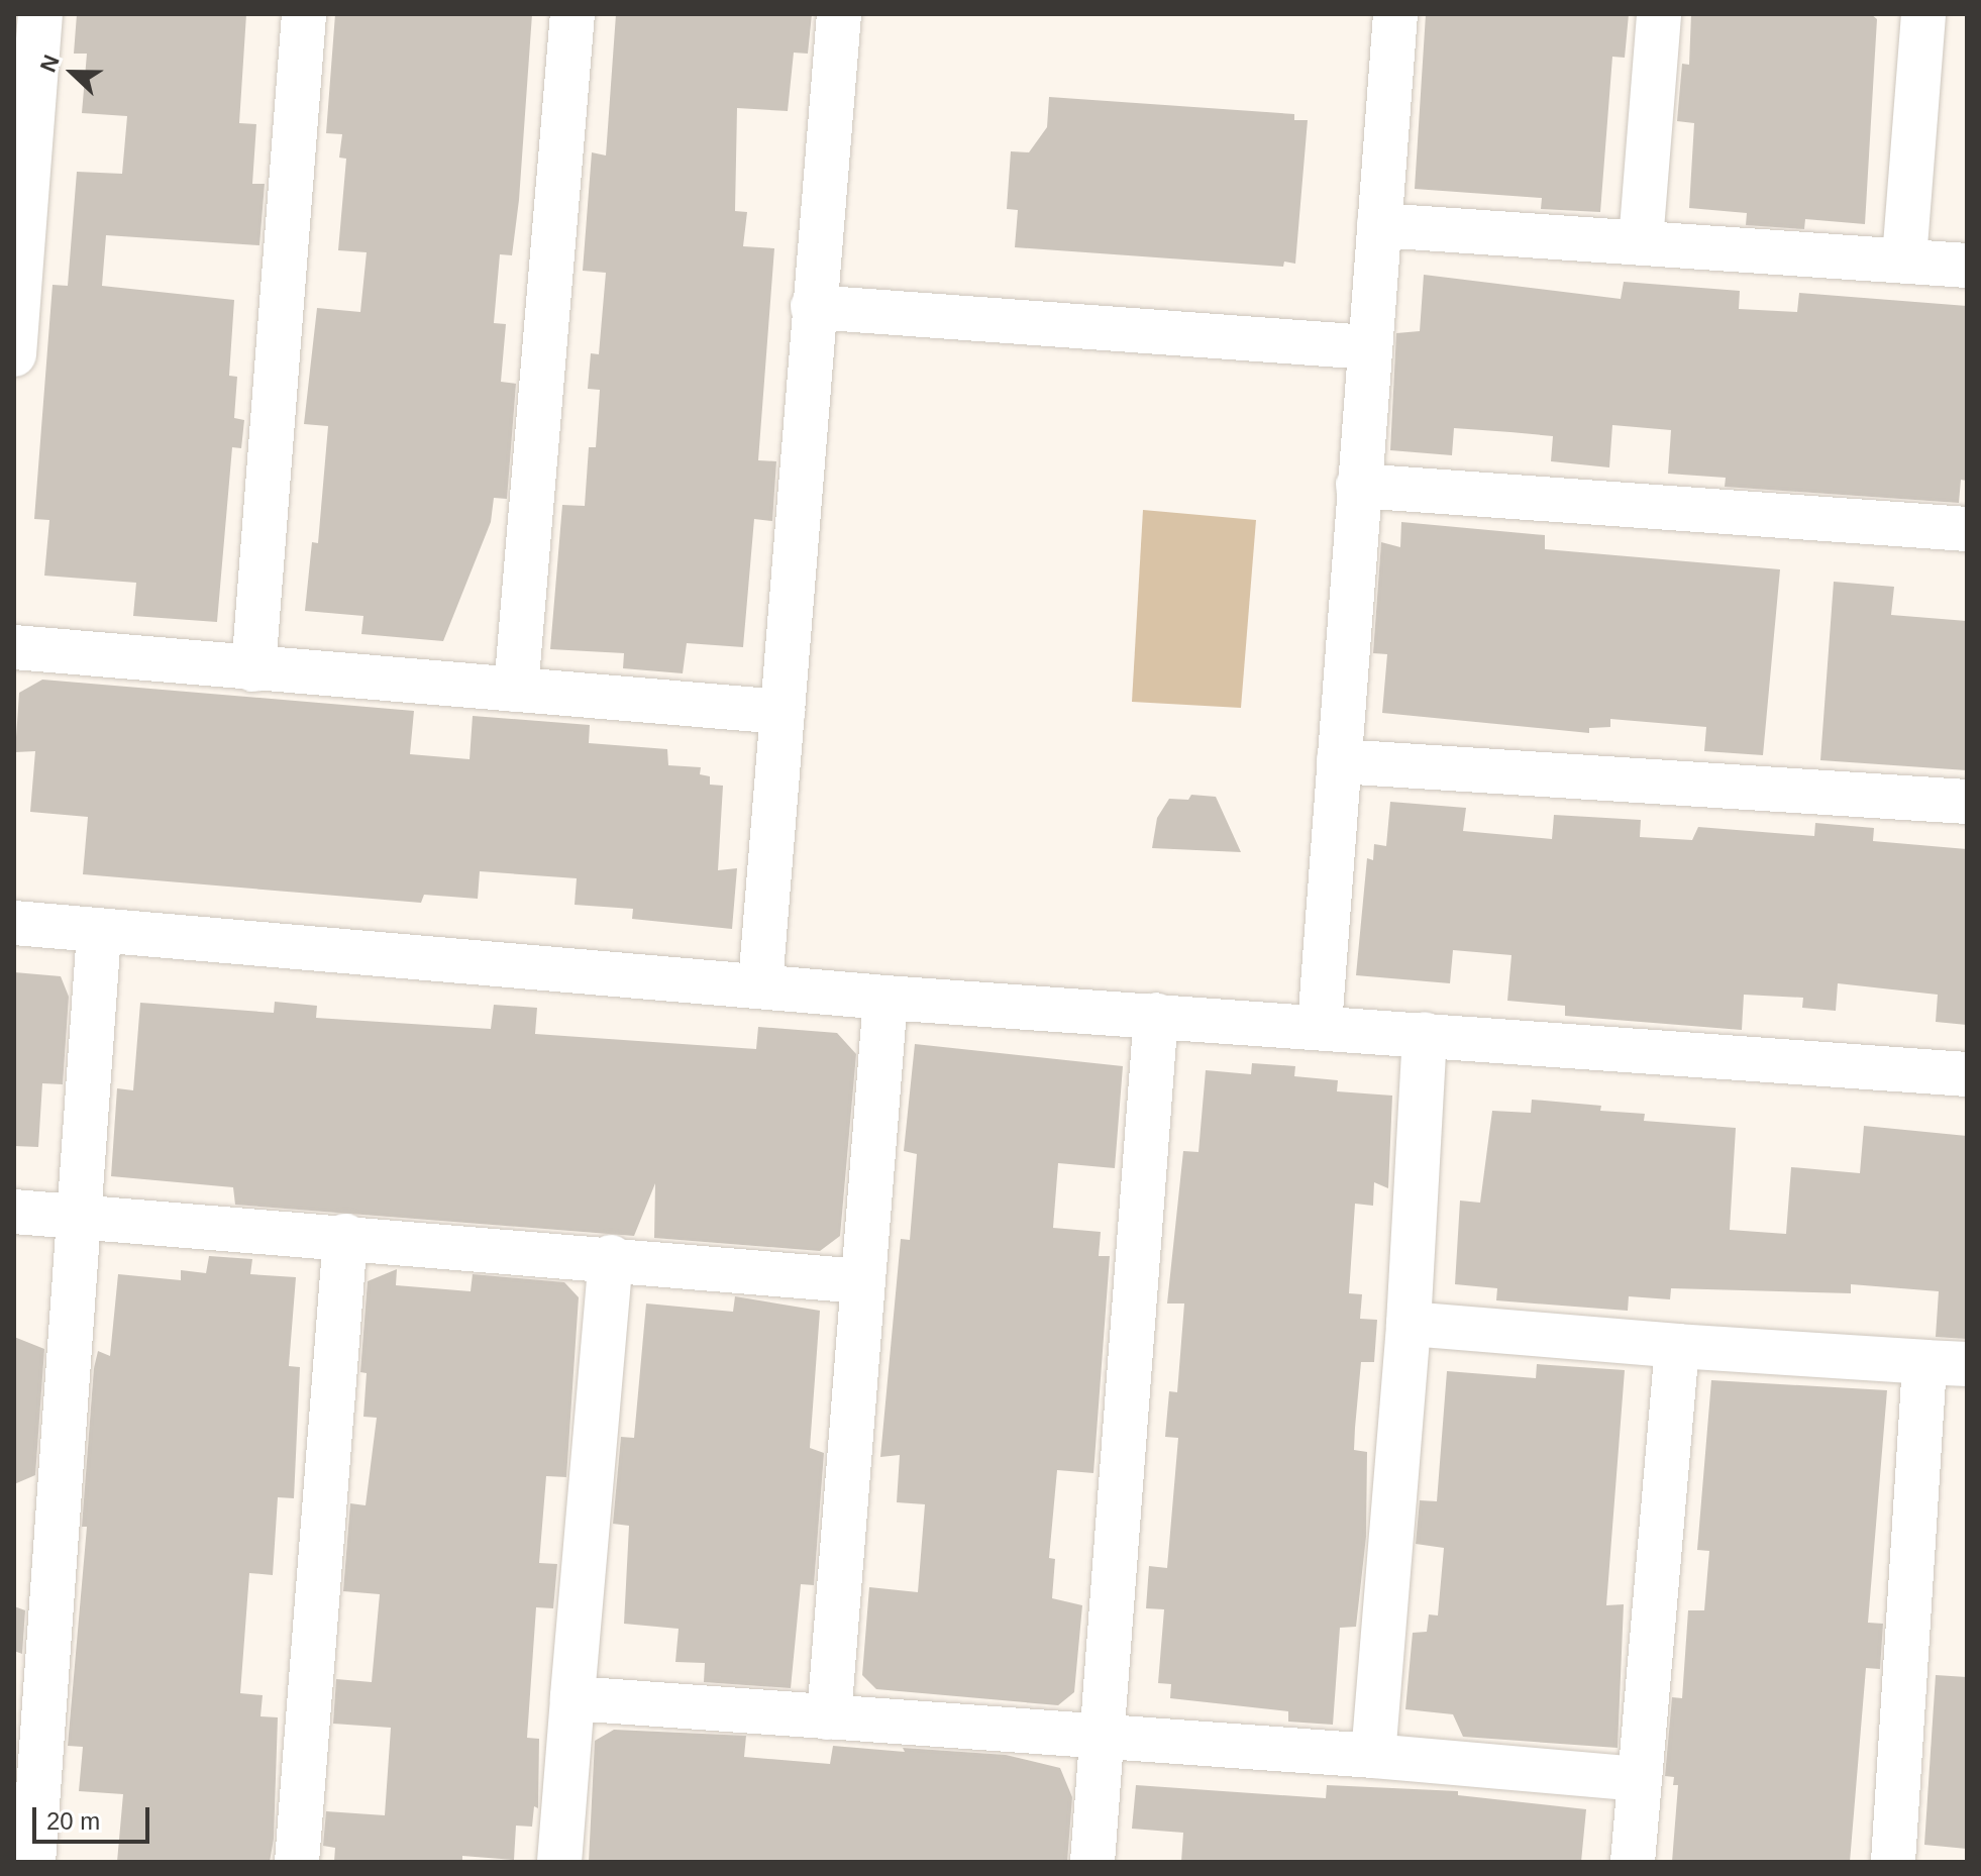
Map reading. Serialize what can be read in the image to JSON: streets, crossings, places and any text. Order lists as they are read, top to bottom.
{
  "scale_bar": "20 m",
  "north": "left"
}
